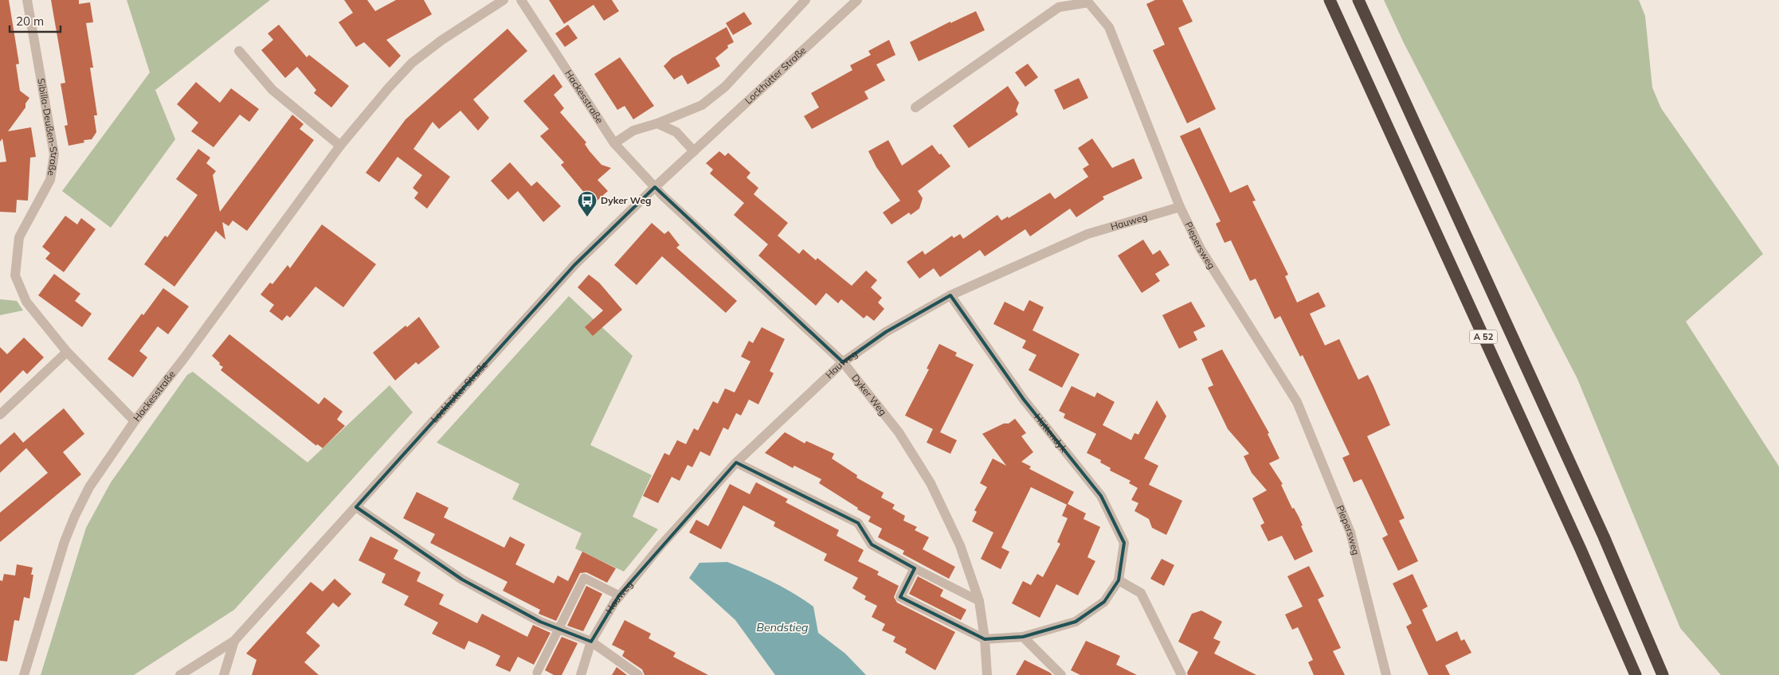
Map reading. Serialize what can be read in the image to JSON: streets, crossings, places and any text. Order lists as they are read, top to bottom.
{
  "streets": {
    "highway": ["A 52"],
    "street": [
      "Lockhütter Straße",
      "Hackesstraße",
      "Sibilla-Deußen-Straße",
      "Hauweg",
      "Piepersweg",
      "Dyker Weg",
      "Hüttendyk"
    ]
  },
  "crossings": [
    ["Lockhütter Straße", "Hackesstraße"],
    ["Lockhütter Straße", "Dyker Weg"],
    ["Hackesstraße", "Sibilla-Deußen-Straße"],
    ["Hackesstraße", "Dyker Weg"],
    ["Hauweg", "Piepersweg"],
    ["Hauweg", "Dyker Weg"],
    ["Hauweg", "Hüttendyk"],
    ["Dyker Weg", "Hüttendyk"]
  ],
  "water": ["Bendstieg"],
  "places": {
    "bus stop": ["Dyker Weg"]
  },
  "scale_bar": "20 m"
}
